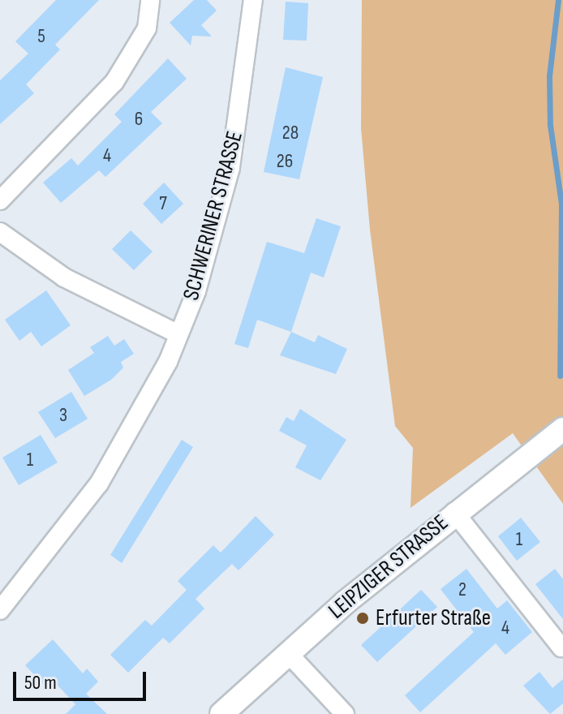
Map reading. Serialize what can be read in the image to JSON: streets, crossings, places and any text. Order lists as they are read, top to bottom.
{
  "streets": {
    "main road": ["LEIPZIGER STRASSE"],
    "street": ["SCHWERINER STRASSE"]
  },
  "places": ["Erfurter Straße"],
  "house_numbers": [
    "5",
    "6",
    "28",
    "4",
    "26",
    "7",
    "3",
    "1",
    "1",
    "2",
    "4"
  ],
  "scale_bar": "50 m"
}
